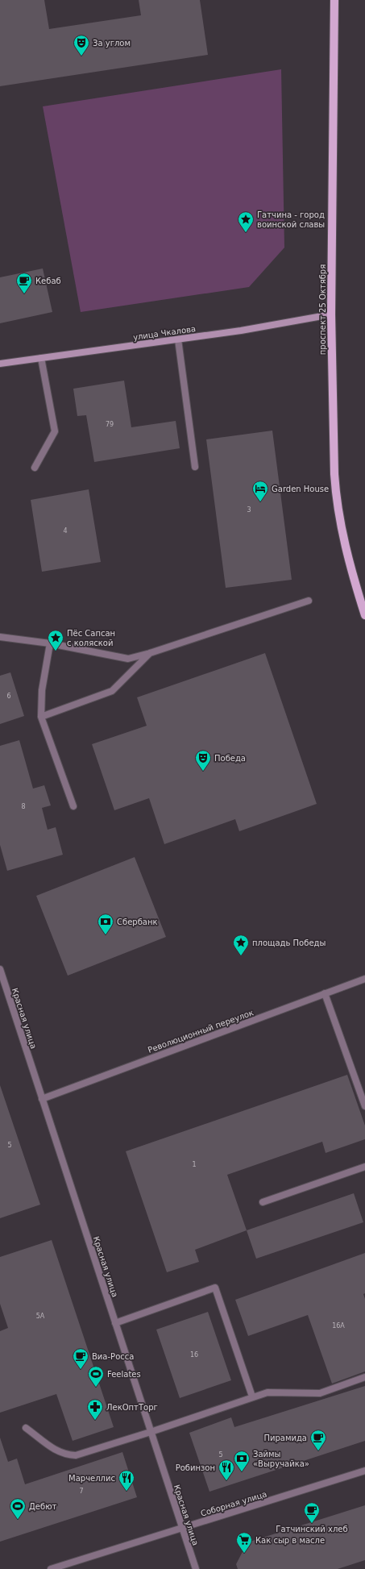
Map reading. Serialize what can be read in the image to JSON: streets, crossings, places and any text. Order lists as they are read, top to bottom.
{
  "streets": {
    "main road": ["проспект 25 Октября", "улица Чкалова"],
    "street": ["Красная улица", "Революционный переулок", "Соборная улица"]
  },
  "crossings": [
    ["проспект 25 Октября", "улица Чкалова"],
    ["Красная улица", "Революционный переулок"],
    ["Красная улица", "Соборная улица"]
  ],
  "places": {
    "theatre": ["За углом", "Победа"],
    "place": ["Гатчина - город воинской славы", "Пёс Сапсан с коляской", "площадь Победы"],
    "cafe": [
      "Кебаб",
      "Виа-Росса",
      "Пирамида",
      "Гатчинский хлеб"
    ],
    "hotel": ["Garden House"],
    "bank": ["Сбербанк", "Займы «Выручайка»"],
    "sports": ["Feelates", "Дебют"],
    "pharmacy": ["ЛекОптТорг"],
    "restaurant": ["Робинзон", "Марчеллис"],
    "supermarket": ["Как сыр в масле"]
  },
  "house_numbers": [
    "79",
    "3",
    "4",
    "6",
    "8",
    "5",
    "1",
    "5А",
    "16А",
    "16",
    "5",
    "7"
  ]
}
